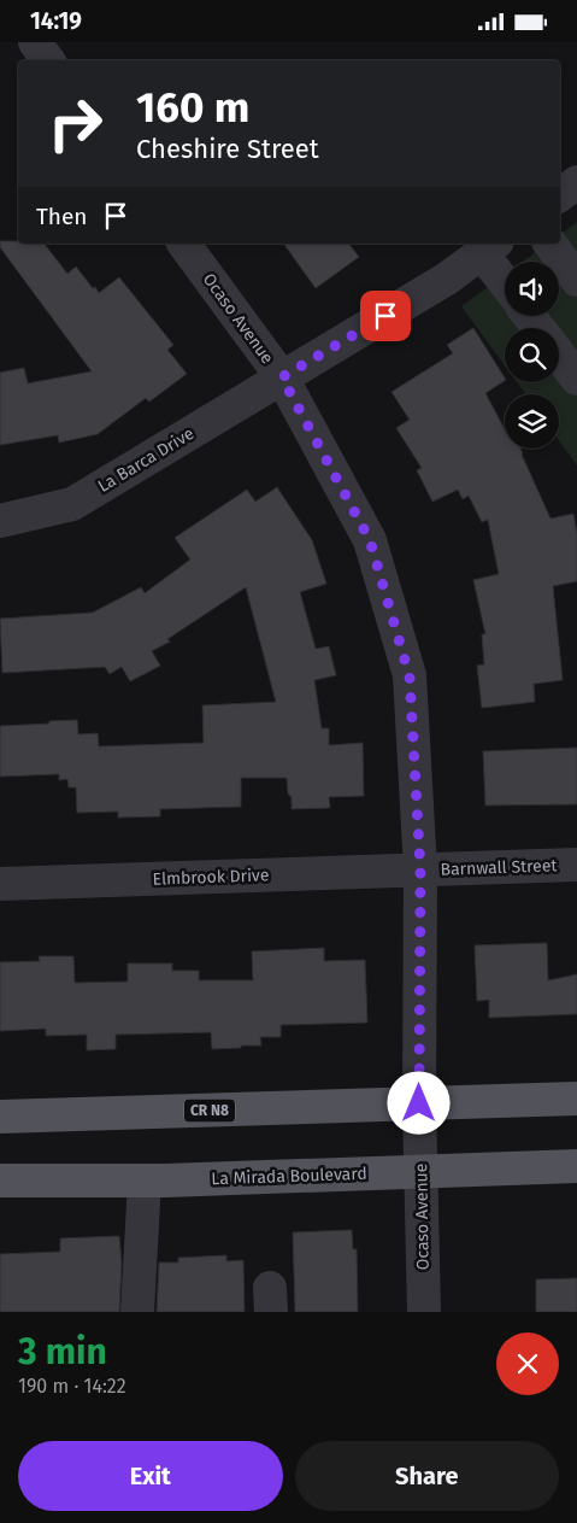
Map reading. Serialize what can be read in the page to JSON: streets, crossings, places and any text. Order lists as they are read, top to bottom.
{
  "streets": {
    "main road": ["CR N8", "La Mirada Boulevard"],
    "street": [
      "Ocaso Avenue",
      "La Barca Drive",
      "Barnwall Street",
      "Elmbrook Drive"
    ]
  },
  "crossings": [
    ["Ocaso Avenue", "La Barca Drive"],
    ["Ocaso Avenue", "Barnwall Street"],
    ["Ocaso Avenue", "Elmbrook Drive"],
    ["Ocaso Avenue", "CR N8"],
    ["Ocaso Avenue", "La Mirada Boulevard"],
    ["Barnwall Street", "Elmbrook Drive"]
  ],
  "page": {
    "status": "14:19",
    "turn": ["160 m", "Cheshire Street"],
    "then": "Then",
    "heading": ["3 min", "190 m · 14:22"],
    "buttons": ["Exit", "Share"]
  }
}
